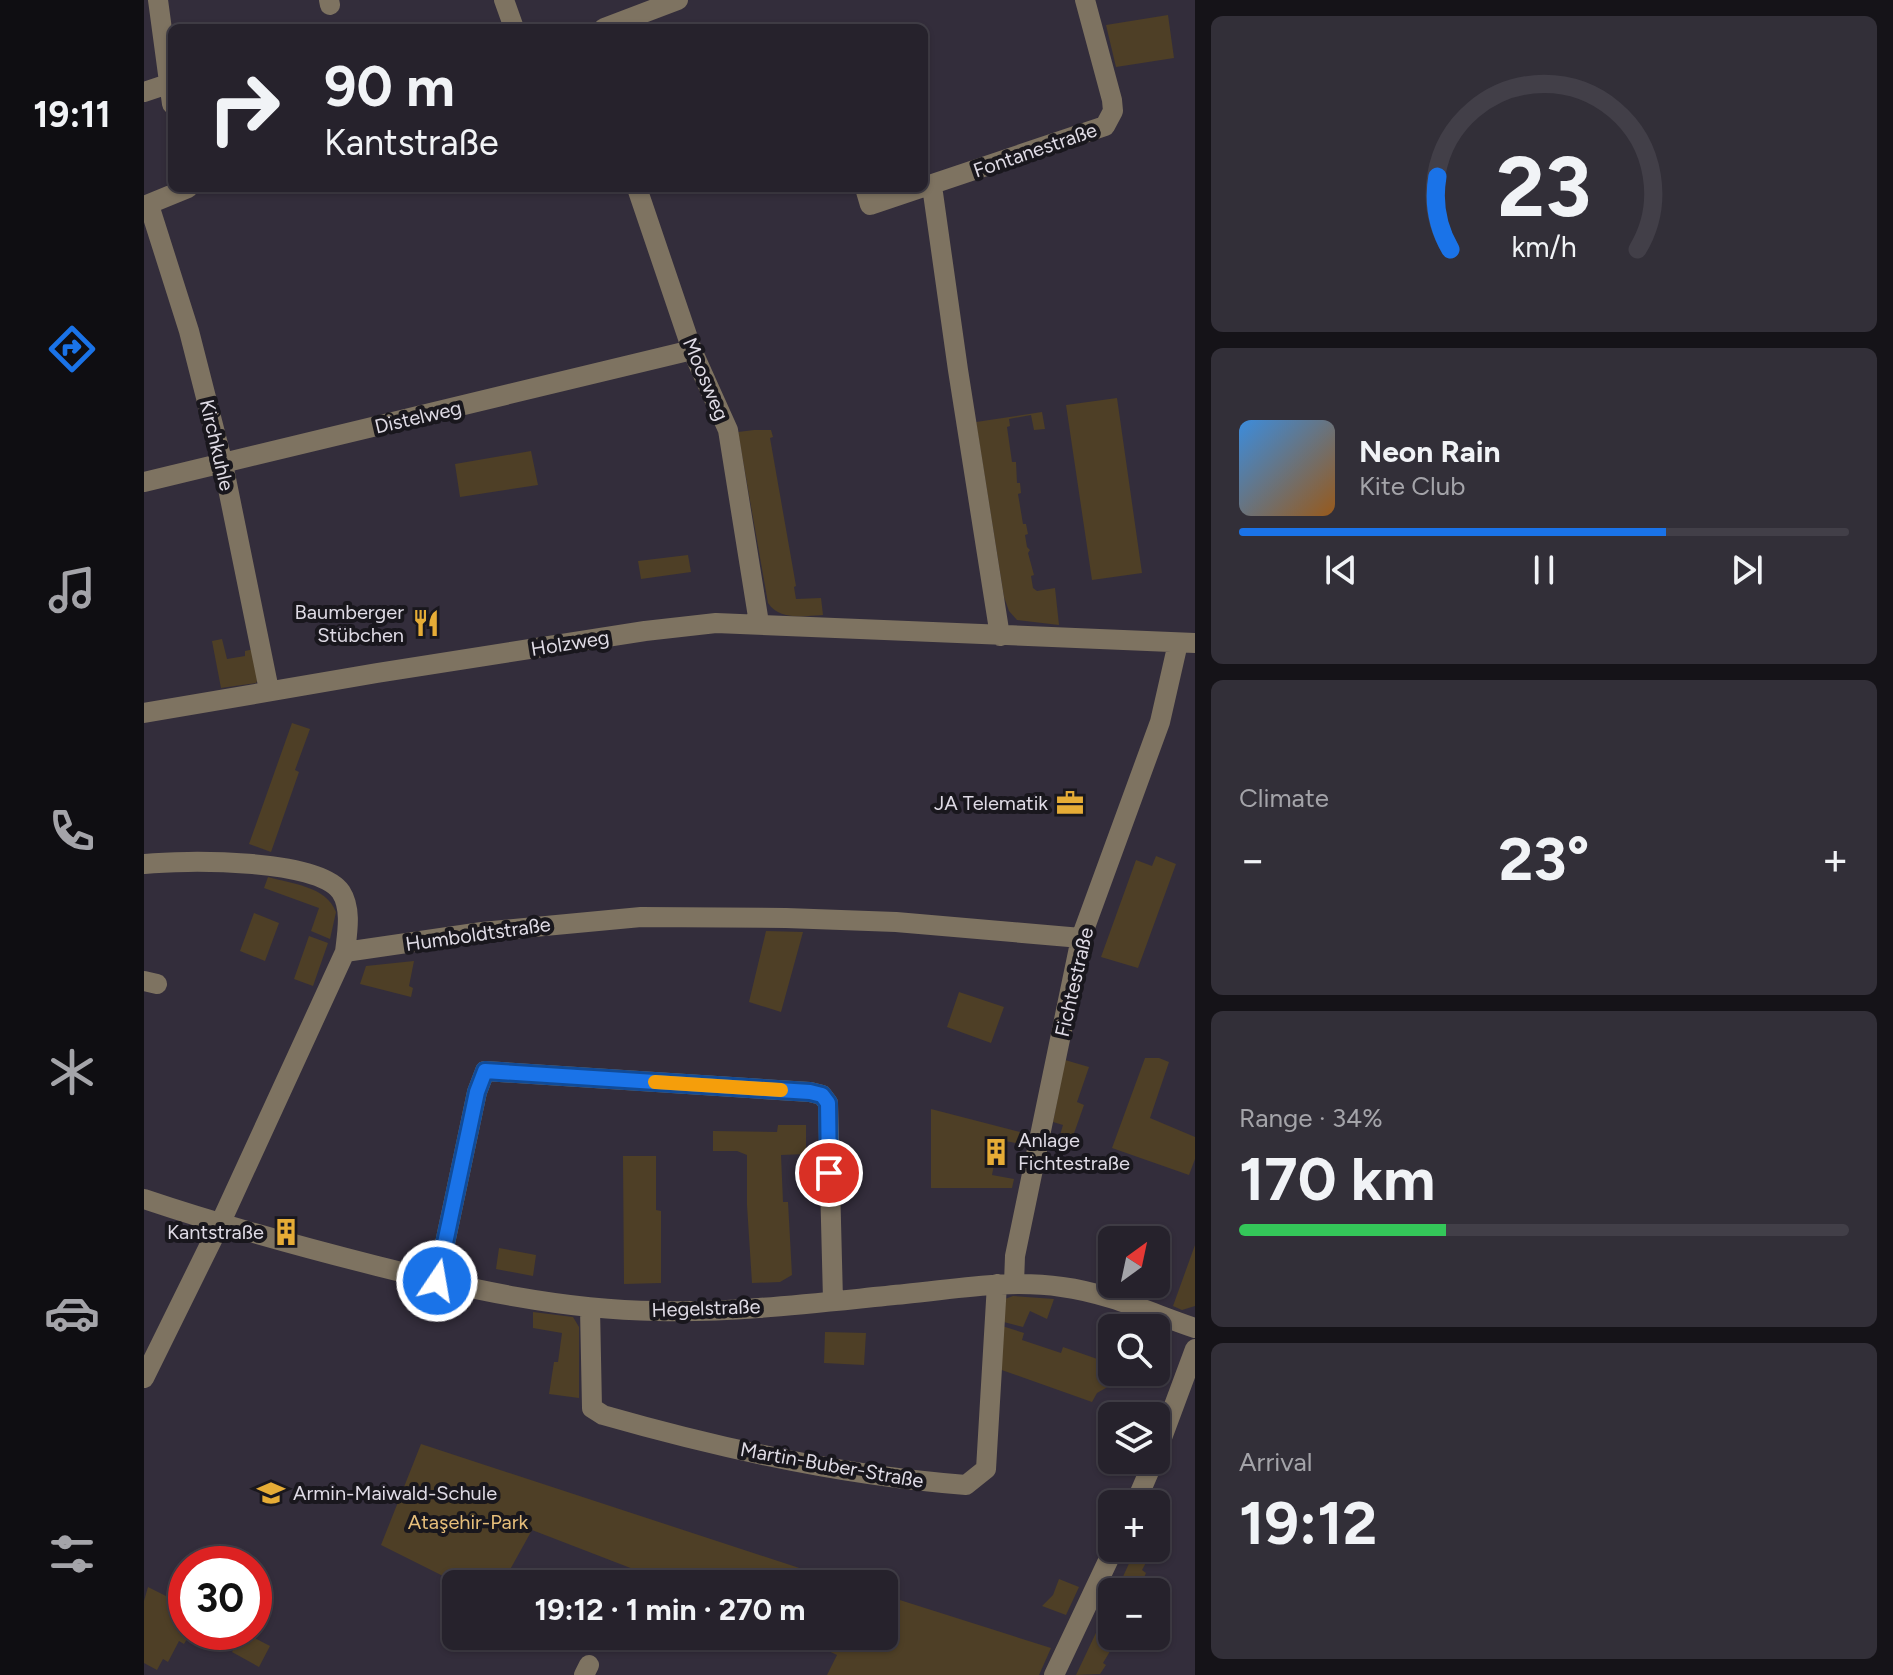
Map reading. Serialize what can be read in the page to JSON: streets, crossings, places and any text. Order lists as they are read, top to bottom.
{
  "streets": {
    "street": [
      "Fontanestraße",
      "Moosweg",
      "Distelweg",
      "Kirchkuhle",
      "Holzweg",
      "Humboldtstraße",
      "Fichtestraße",
      "Hegelstraße",
      "Martin-Buber-Straße"
    ]
  },
  "crossings": [
    ["Moosweg", "Distelweg"],
    ["Moosweg", "Holzweg"],
    ["Distelweg", "Kirchkuhle"],
    ["Kirchkuhle", "Holzweg"],
    ["Holzweg", "Fichtestraße"],
    ["Humboldtstraße", "Fichtestraße"],
    ["Fichtestraße", "Hegelstraße"],
    ["Fichtestraße", "Martin-Buber-Straße"],
    ["Hegelstraße", "Martin-Buber-Straße"]
  ],
  "parks": ["Ataşehir-Park"],
  "places": {
    "restaurant": ["Baumberger Stübchen"],
    "office": ["JA Telematik"],
    "building": ["Anlage Fichtestraße", "Kantstraße"],
    "school or university": ["Armin-Maiwald-Schule"]
  },
  "north": "top right",
  "page": {
    "tabs": "19:11",
    "turn": ["90 m", "Kantstraße"],
    "song": ["Neon Rain", "Kite Club"],
    "tile": [
      "Climate",
      ["Range · 34%", "170 km"],
      ["Arrival", "19:12"]
    ],
    "heat": ["−", "23°", "+"],
    "map_buttons": ["+", "−"],
    "limit": "30",
    "trip": "19:12 · 1 min · 270 m",
    "gauge": ["23", "km/h"]
  }
}
